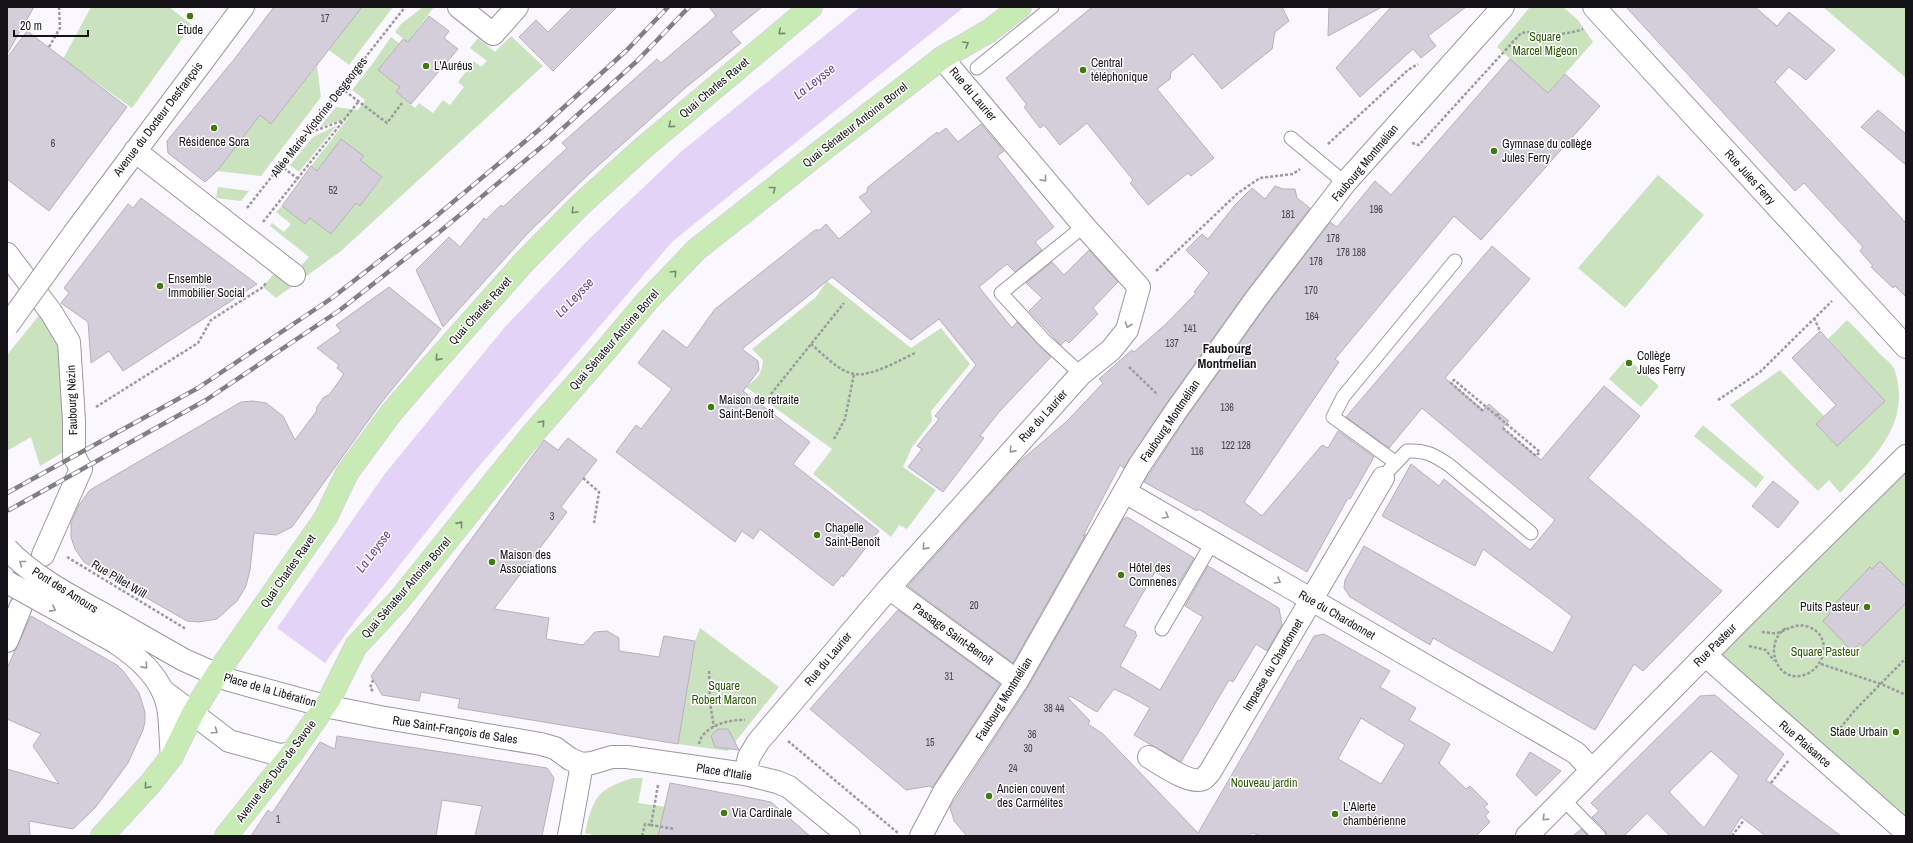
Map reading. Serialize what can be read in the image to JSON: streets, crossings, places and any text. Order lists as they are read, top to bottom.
{
  "streets": {
    "main road": ["Quai Charles Ravet", "Quai Sénateur Antoine Borrel", "Avenue des Ducs de Savoie"],
    "street": [
      "Rue du Laurier",
      "Avenue du Docteur Desfrançois",
      "Faubourg Montmélian",
      "Rue Jules Ferry",
      "Faubourg Nézin",
      "Pont des Amours",
      "Rue du Chardonnet",
      "Passage Saint-Benoît",
      "Rue Pasteur",
      "Impasse du Chardonnet",
      "Place de la Libération",
      "Rue Saint-François de Sales",
      "Rue Plaisance",
      "Place d'Italie"
    ],
    "path": ["Allée Marie-Victorine Desgeorges", "Rue Pillet Will"]
  },
  "crossings": [
    ["Quai Charles Ravet", "Place de la Libération"],
    ["Rue du Laurier", "Quai Sénateur Antoine Borrel"],
    ["Rue du Laurier", "Passage Saint-Benoît"],
    ["Rue du Laurier", "Place d'Italie"],
    ["Quai Sénateur Antoine Borrel", "Place de la Libération"],
    ["Quai Sénateur Antoine Borrel", "Rue Saint-François de Sales"],
    ["Quai Sénateur Antoine Borrel", "Avenue des Ducs de Savoie"],
    ["Faubourg Montmélian", "Rue du Chardonnet"],
    ["Faubourg Montmélian", "Passage Saint-Benoît"],
    ["Faubourg Nézin", "Rue Pillet Will"],
    ["Pont des Amours", "Place de la Libération"],
    ["Rue du Chardonnet", "Rue Pasteur"],
    ["Rue du Chardonnet", "Impasse du Chardonnet"],
    ["Rue Pasteur", "Rue Plaisance"],
    ["Place de la Libération", "Rue Saint-François de Sales"],
    ["Place de la Libération", "Avenue des Ducs de Savoie"],
    ["Rue Saint-François de Sales", "Avenue des Ducs de Savoie"],
    ["Rue Saint-François de Sales", "Place d'Italie"]
  ],
  "one_way": ["Quai Charles Ravet", "Quai Sénateur Antoine Borrel", "Rue du Chardonnet"],
  "districts": ["Faubourg Montmelian"],
  "water": ["La Leysse"],
  "parks": [
    "Square Marcel Migeon",
    "Square Pasteur",
    "Square Robert Marcon",
    "Nouveau jardin"
  ],
  "places": [
    "Étude",
    "L'Auréus",
    "Central téléphonique",
    "Résidence Sora",
    "Gymnase du collège Jules Ferry",
    "Ensemble Immobilier Social",
    "Collège Jules Ferry",
    "Maison de retraite Saint-Benoît",
    "Chapelle Saint-Benoît",
    "Maison des Associations",
    "Hôtel des Comnenes",
    "Puits Pasteur",
    "Stade Urbain",
    "Ancien couvent des Carmélites",
    "Via Cardinale",
    "L'Alerte chambérienne"
  ],
  "house_numbers": [
    "17",
    "6",
    "52",
    "196",
    "181",
    "178",
    "178 188",
    "178",
    "170",
    "164",
    "141",
    "137",
    "136",
    "122 128",
    "116",
    "3",
    "20",
    "31",
    "38 44",
    "36",
    "15",
    "30",
    "24",
    "1"
  ],
  "scale_bar": "20 m"
}
